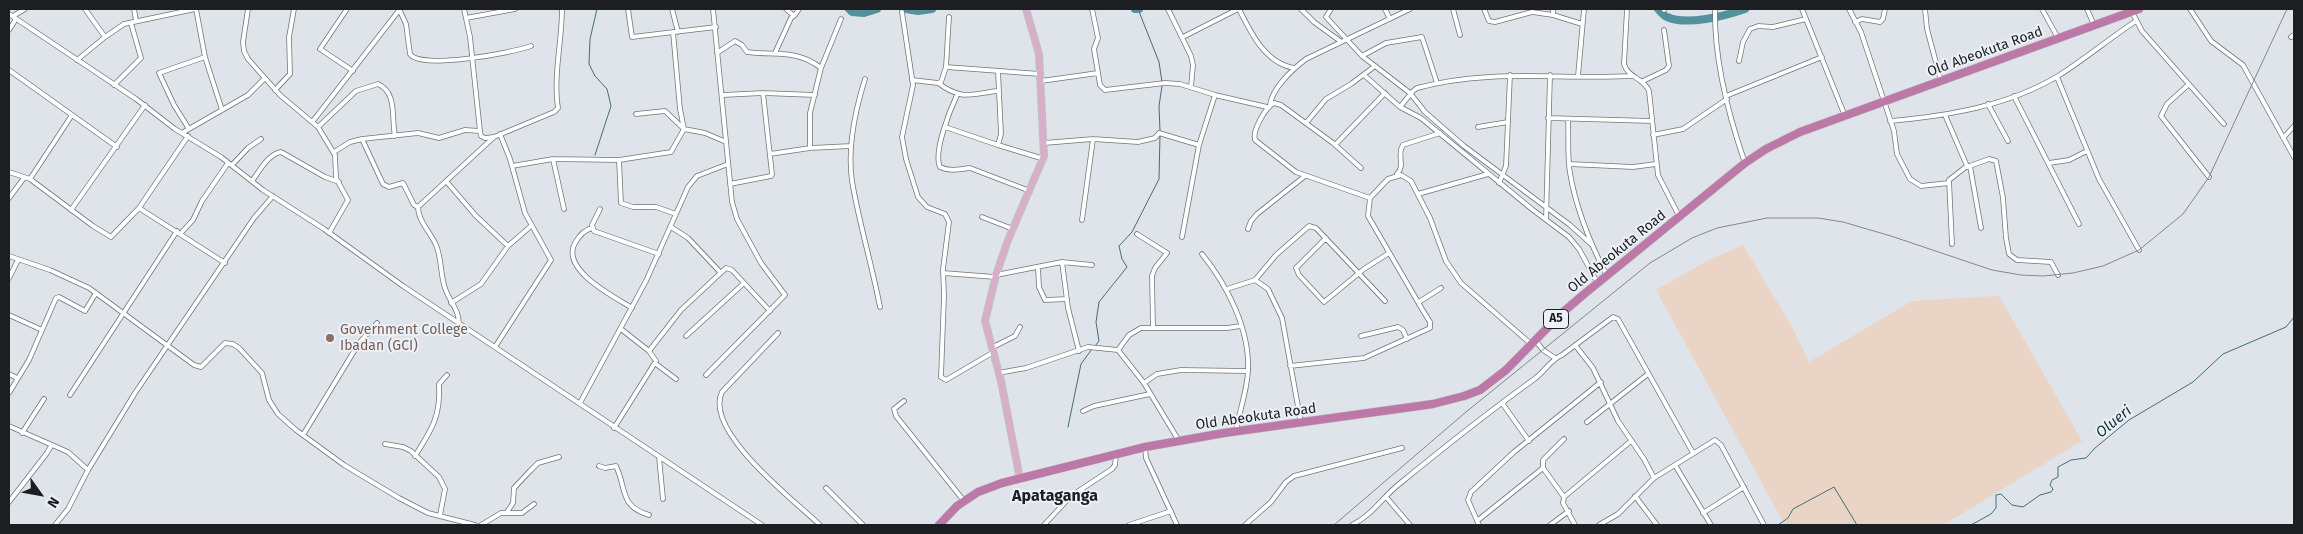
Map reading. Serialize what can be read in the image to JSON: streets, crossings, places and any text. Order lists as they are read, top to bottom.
{
  "streets": {
    "highway": ["Old Abeokuta Road", "A5"]
  },
  "districts": ["Apataganga"],
  "water": ["Olueri"],
  "places": ["Government College Ibadan (GCI)"],
  "north": "bottom right"
}
